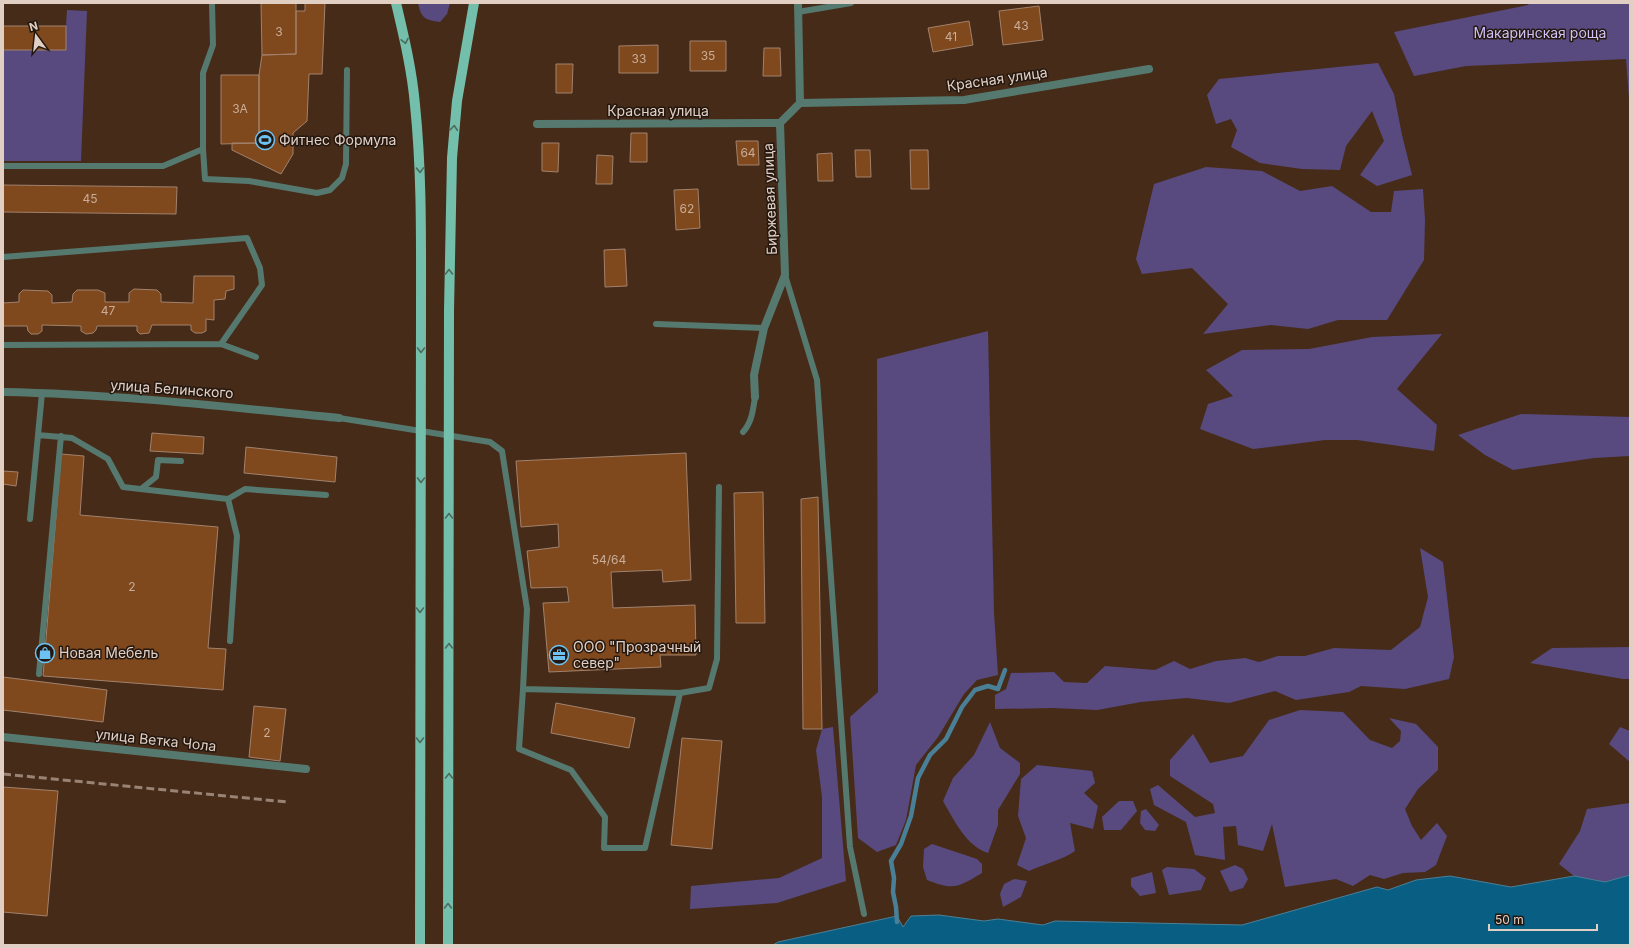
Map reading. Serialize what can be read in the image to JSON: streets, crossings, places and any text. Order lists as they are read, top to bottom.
{
  "streets": {
    "street": [
      "Красная улица",
      "Биржевая улица",
      "улица Белинского",
      "улица Ветка Чола"
    ]
  },
  "crossings": [
    ["Красная улица", "Биржевая улица"]
  ],
  "parks": ["Макаринская роща"],
  "places": {
    "sports": ["Фитнес Формула"],
    "shop": ["Новая Мебель"],
    "office": ["ООО \"Прозрачный север\""]
  },
  "house_numbers": [
    "43",
    "3",
    "41",
    "35",
    "33",
    "3А",
    "64",
    "45",
    "62",
    "47",
    "54/64",
    "2",
    "2"
  ],
  "scale_bar": "50 m",
  "north": "top"
}
